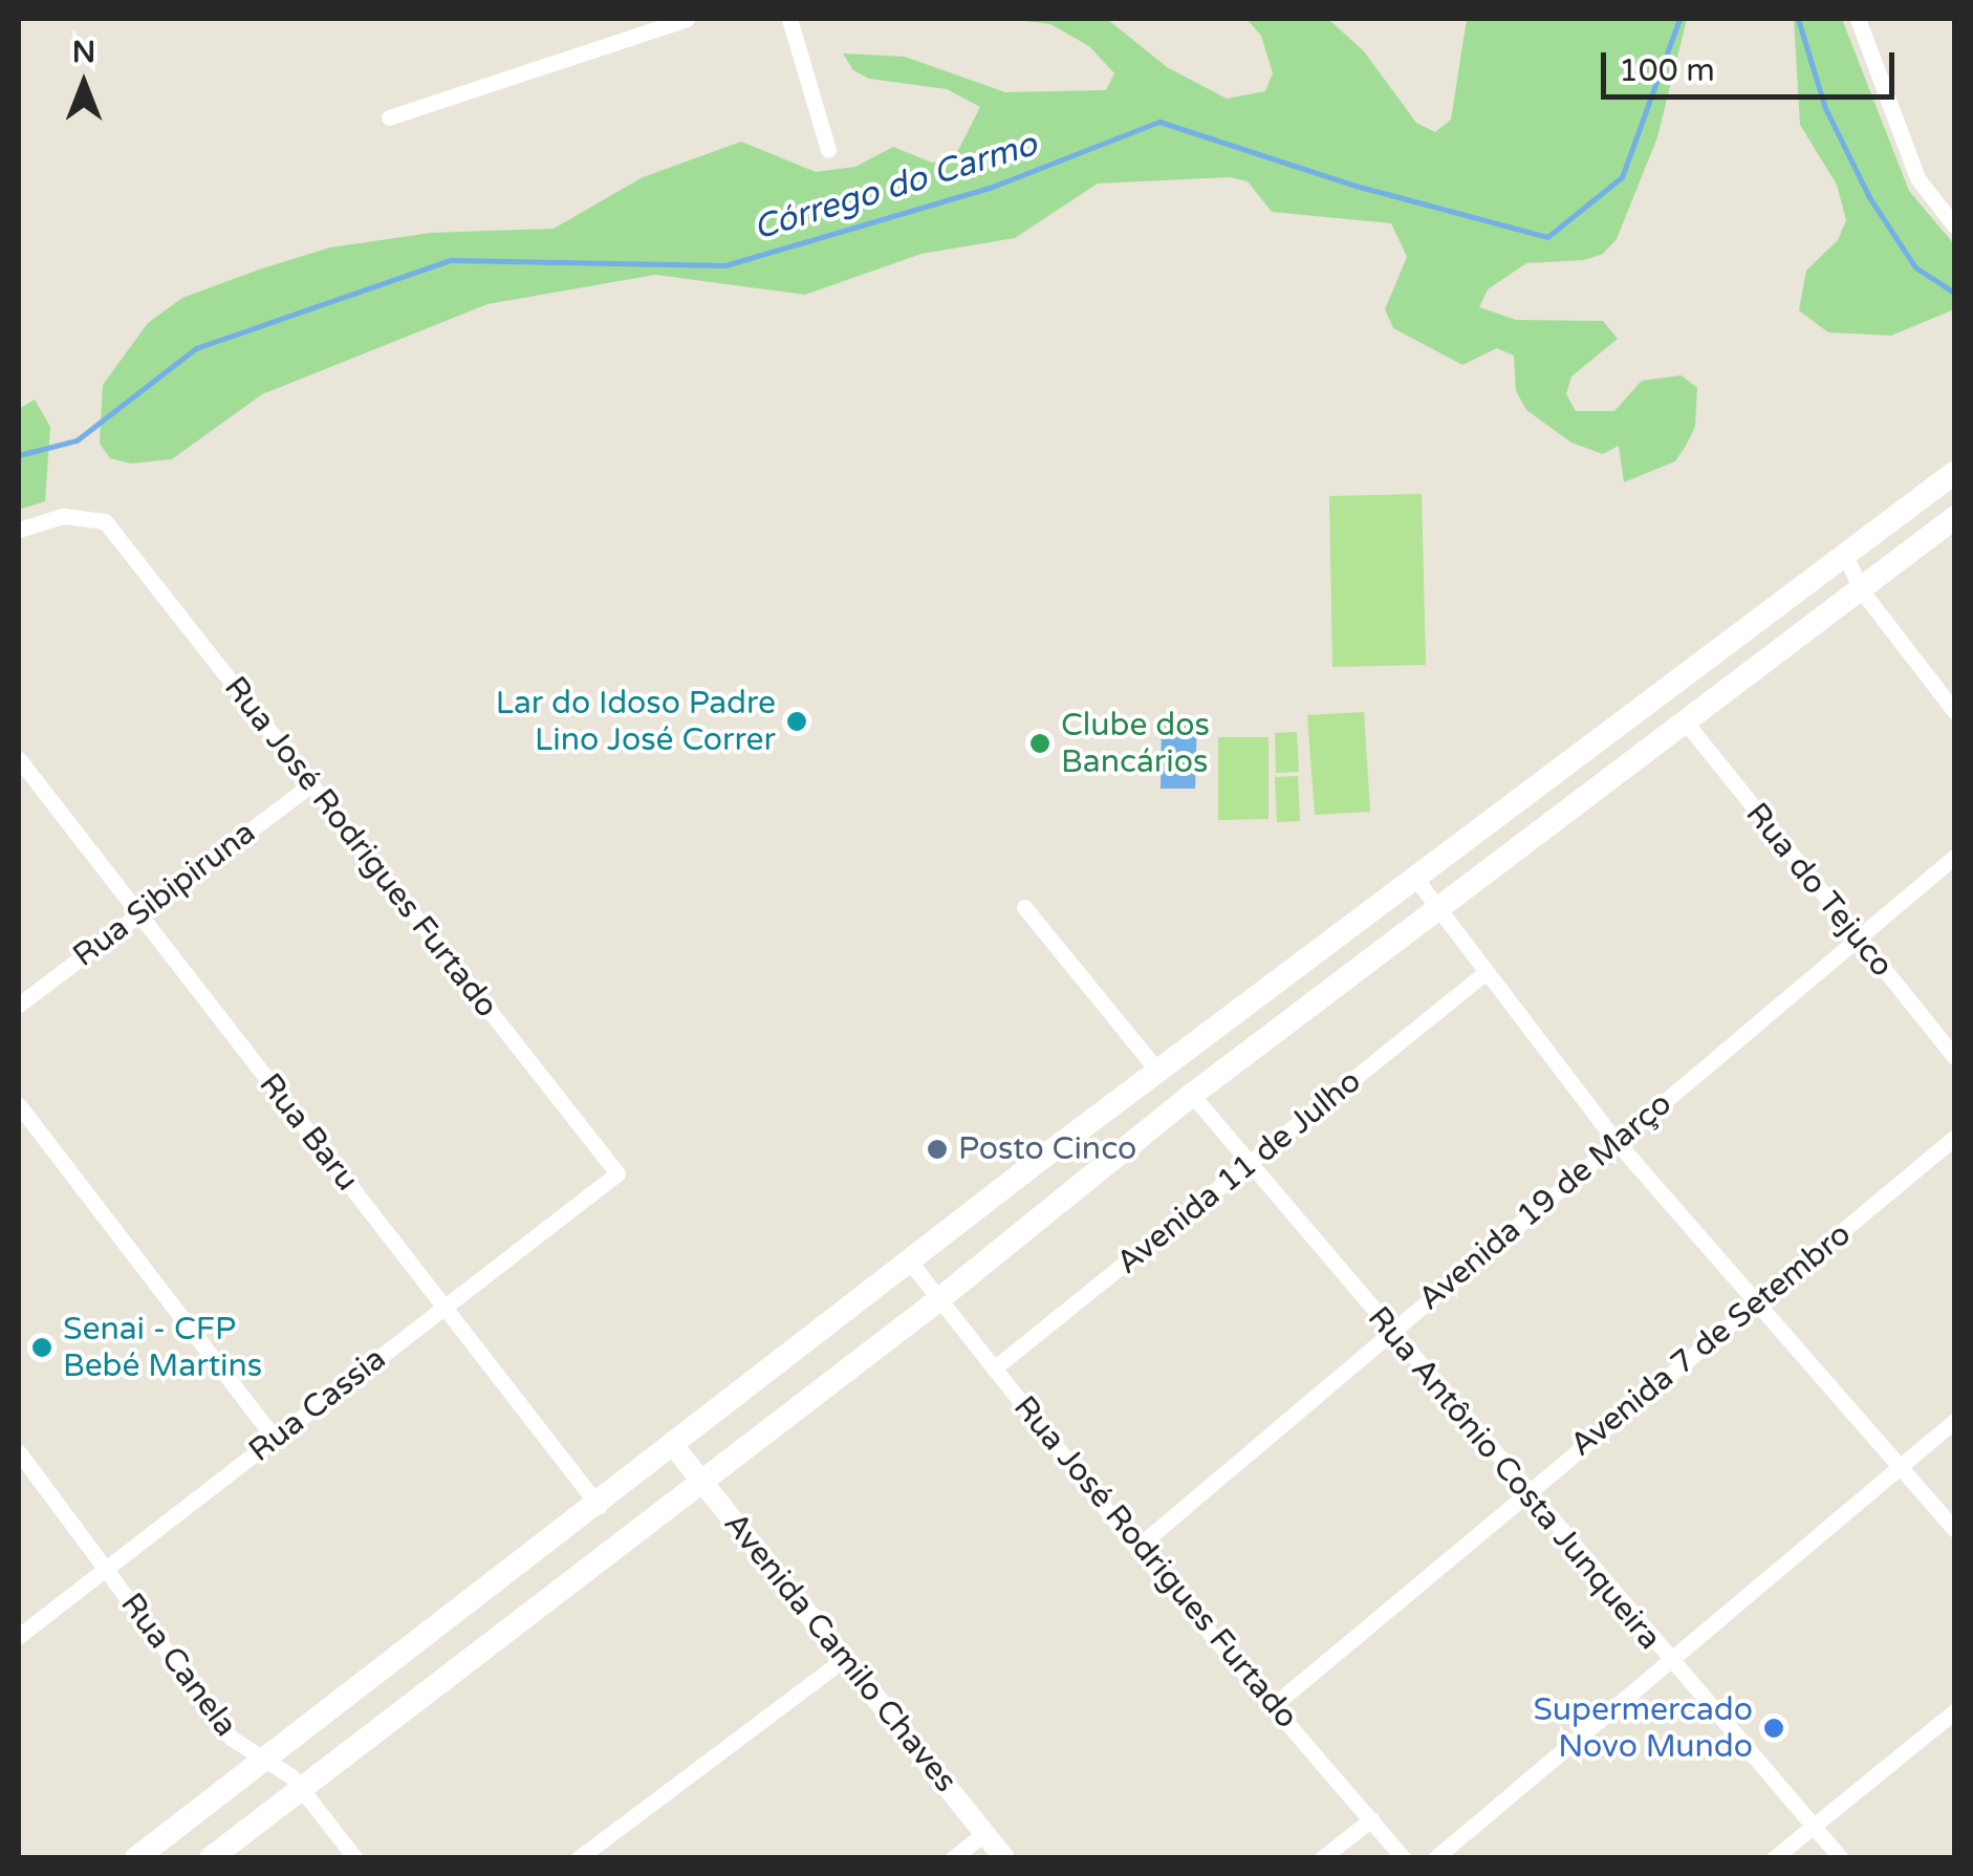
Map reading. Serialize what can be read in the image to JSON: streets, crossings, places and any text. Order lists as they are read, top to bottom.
{
  "streets": {
    "street": [
      "Rua José Rodrigues Furtado",
      "Rua do Tejuco",
      "Rua Sibipiruna",
      "Rua Baru",
      "Avenida 11 de Julho",
      "Avenida 19 de Março",
      "Avenida 7 de Setembro",
      "Rua Cassia",
      "Rua Antônio Costa Junqueira",
      "Avenida Camilo Chaves",
      "Rua Canela"
    ]
  },
  "crossings": [
    ["Rua José Rodrigues Furtado", "Rua Sibipiruna"],
    ["Rua José Rodrigues Furtado", "Avenida 11 de Julho"],
    ["Rua José Rodrigues Furtado", "Avenida 19 de Março"],
    ["Rua José Rodrigues Furtado", "Avenida 7 de Setembro"],
    ["Rua José Rodrigues Furtado", "Rua Cassia"],
    ["Rua do Tejuco", "Avenida 19 de Março"],
    ["Rua Sibipiruna", "Rua Baru"],
    ["Rua Baru", "Rua Cassia"],
    ["Avenida 11 de Julho", "Rua Antônio Costa Junqueira"],
    ["Avenida 19 de Março", "Rua Antônio Costa Junqueira"],
    ["Avenida 7 de Setembro", "Rua Antônio Costa Junqueira"],
    ["Rua Cassia", "Rua Canela"]
  ],
  "water": ["Córrego do Carmo"],
  "places": [
    "Lar do Idoso Padre Lino José Correr",
    "Clube dos Bancários",
    "Posto Cinco",
    "Senai - CFP Bebé Martins",
    "Supermercado Novo Mundo"
  ],
  "scale_bar": "100 m",
  "north": "top"
}
